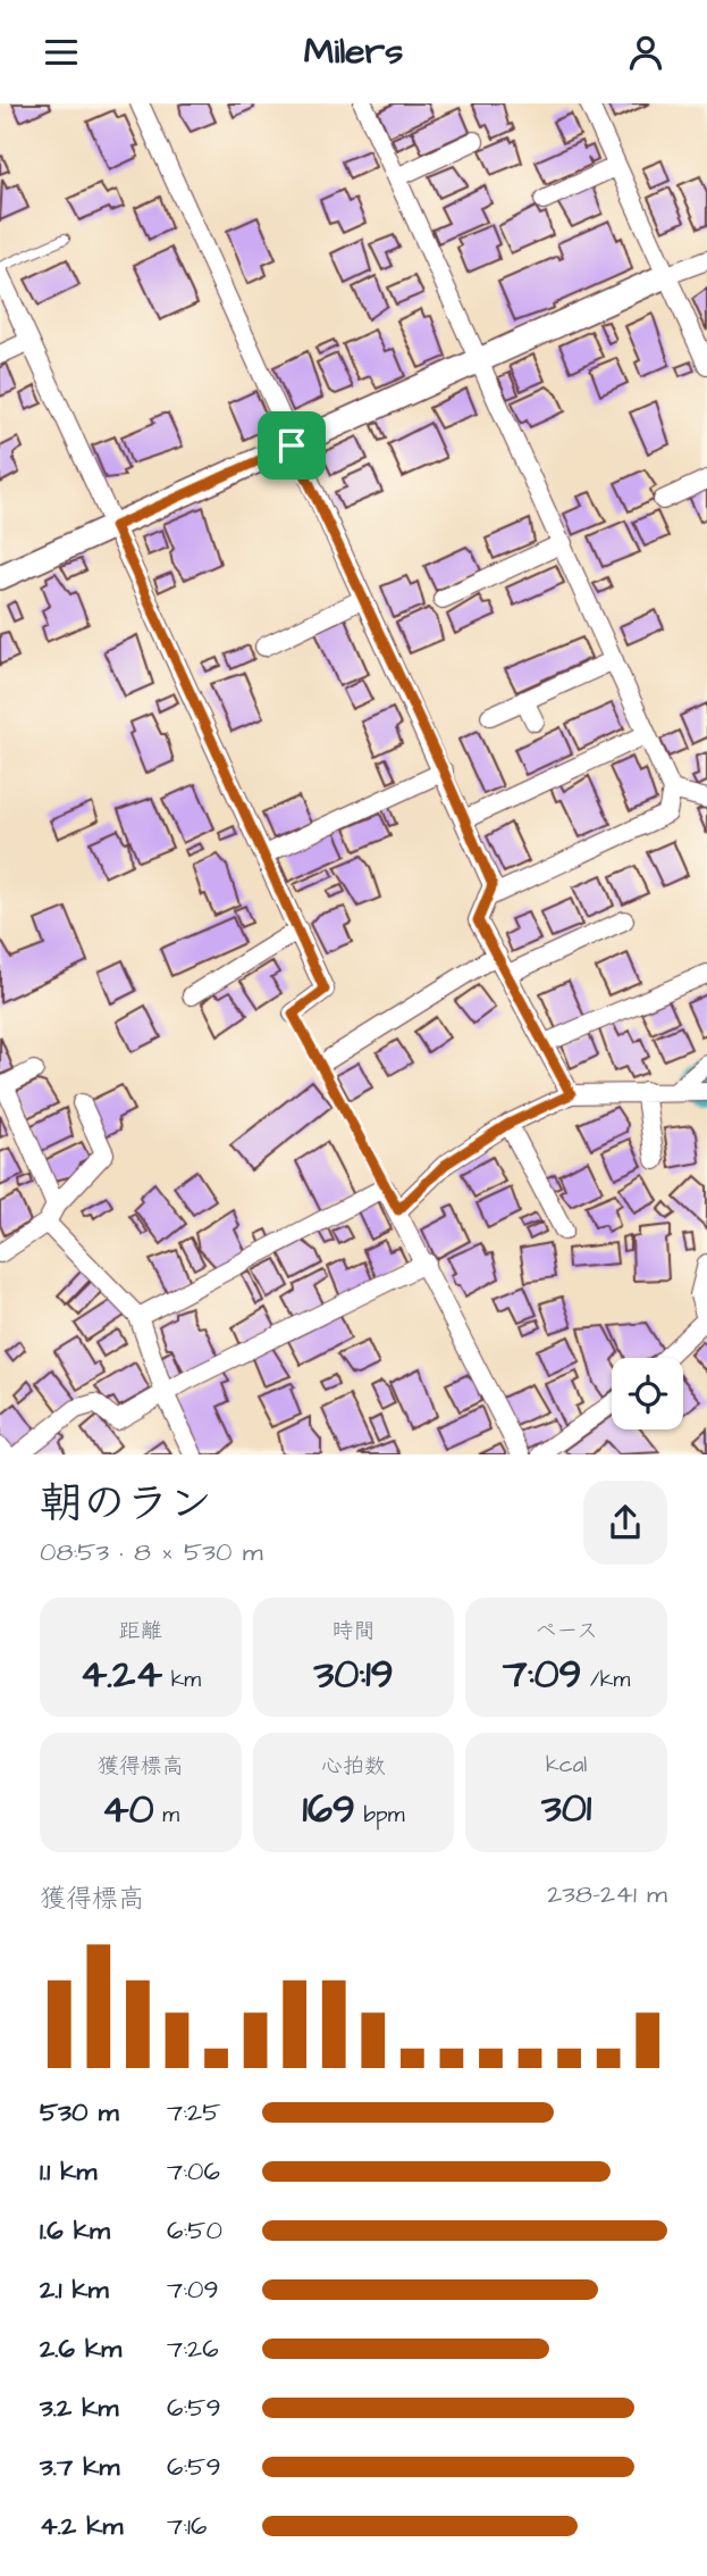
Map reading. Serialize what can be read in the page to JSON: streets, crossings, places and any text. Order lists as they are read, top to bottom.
{
  "page": {
    "header": "Milers",
    "heading": ["朝のラン", "08:53 · 8 × 530 m"],
    "stats": [
      ["距離", "4.24 km"],
      ["時間", "30:19"],
      ["ペース", "7:09 /km"],
      ["獲得標高", "40 m"],
      ["心拍数", "169 bpm"],
      ["kcal", "301"]
    ],
    "chart": ["獲得標高", "238–241 m"],
    "list": [
      {
        "name": "530 m",
        "note": "7:25"
      },
      {
        "name": "1.1 km",
        "note": "7:06"
      },
      {
        "name": "1.6 km",
        "note": "6:50"
      },
      {
        "name": "2.1 km",
        "note": "7:09"
      },
      {
        "name": "2.6 km",
        "note": "7:26"
      },
      {
        "name": "3.2 km",
        "note": "6:59"
      },
      {
        "name": "3.7 km",
        "note": "6:59"
      },
      {
        "name": "4.2 km",
        "note": "7:16"
      }
    ]
  }
}
